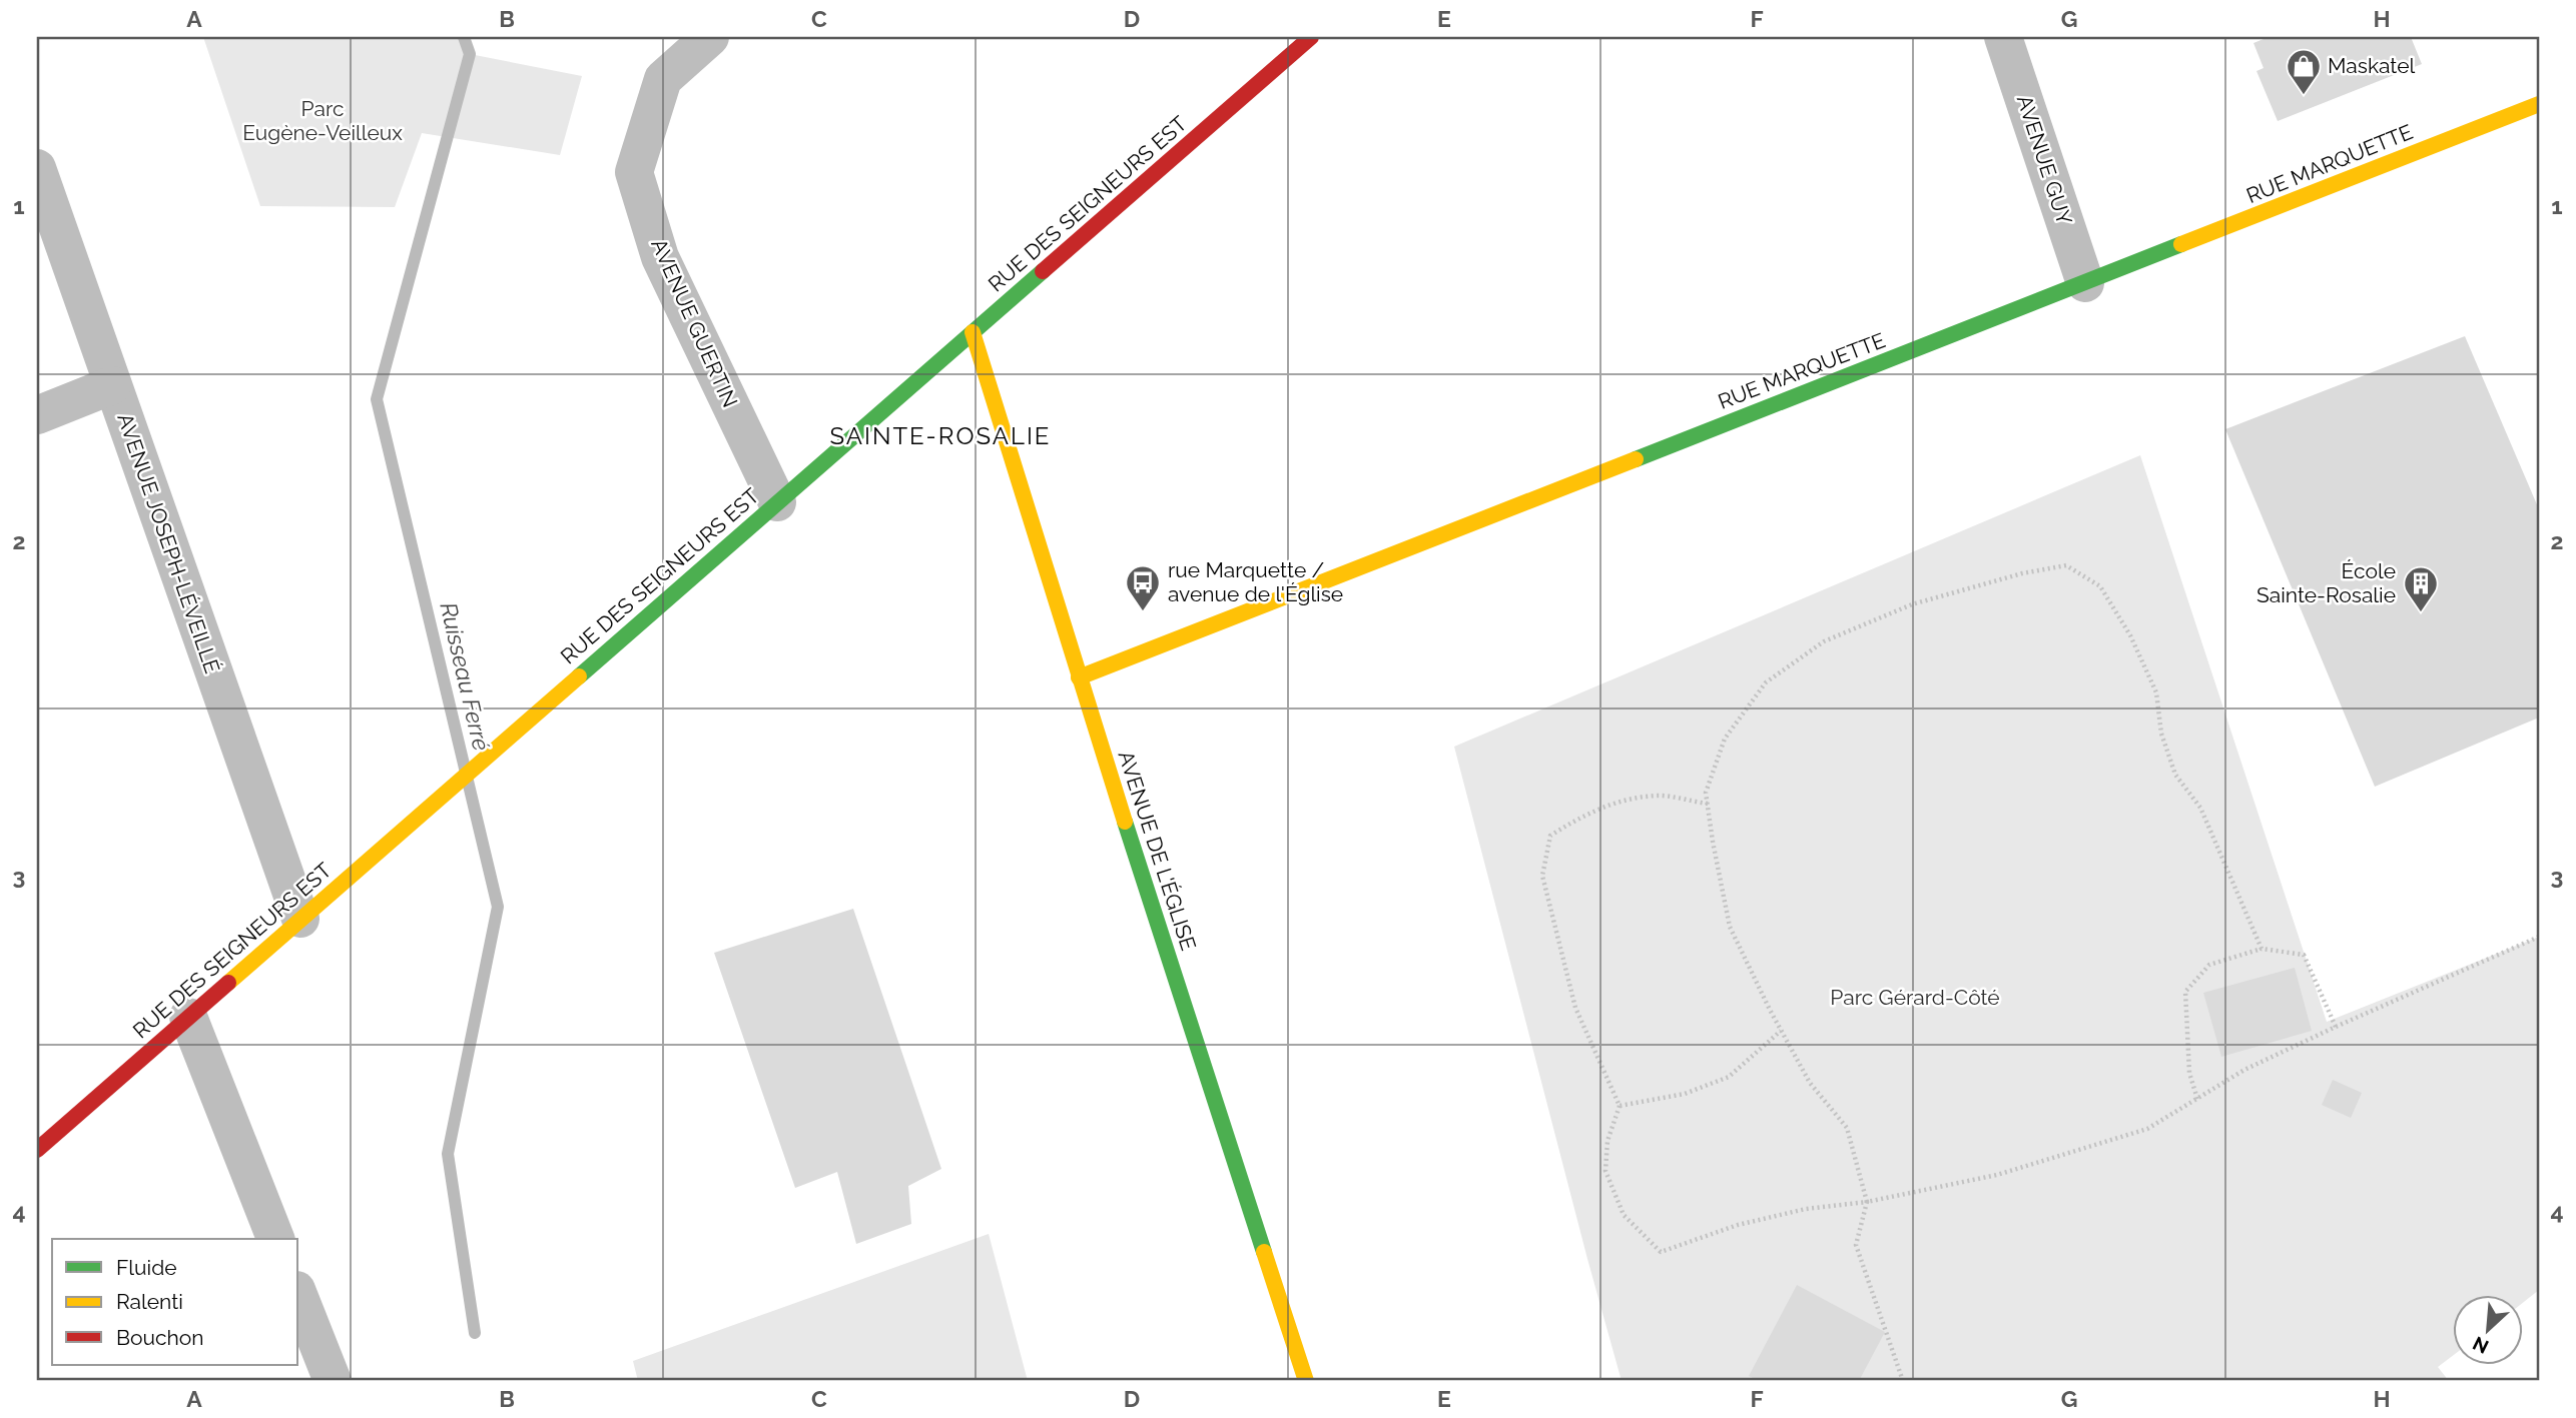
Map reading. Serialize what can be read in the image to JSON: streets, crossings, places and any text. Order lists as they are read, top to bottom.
{
  "streets": {
    "street": [
      "AVENUE GUY",
      "RUE MARQUETTE",
      "RUE DES SEIGNEURS EST",
      "AVENUE GUERTIN",
      "AVENUE JOSEPH-LÉVEILLÉ",
      "AVENUE DE L'ÉGLISE"
    ]
  },
  "crossings": [
    ["AVENUE GUY", "RUE MARQUETTE"],
    ["RUE MARQUETTE", "AVENUE DE L'ÉGLISE"],
    ["RUE DES SEIGNEURS EST", "AVENUE GUERTIN"],
    ["RUE DES SEIGNEURS EST", "AVENUE JOSEPH-LÉVEILLÉ"],
    ["RUE DES SEIGNEURS EST", "AVENUE DE L'ÉGLISE"]
  ],
  "districts": ["SAINTE-ROSALIE"],
  "water": ["Ruisseau Ferré"],
  "parks": ["Parc Eugène-Veilleux", "Parc Gérard-Côté"],
  "places": {
    "shop": ["Maskatel"],
    "bus stop": ["rue Marquette / avenue de l'Église"],
    "building": ["École Sainte-Rosalie"]
  },
  "legend": ["Fluide", "Ralenti", "Bouchon"],
  "north": "bottom left",
  "grid": {
    "columns": [
      "A",
      "B",
      "C",
      "D",
      "E",
      "F",
      "G",
      "H"
    ],
    "rows": [
      "1",
      "2",
      "3",
      "4"
    ]
  }
}
